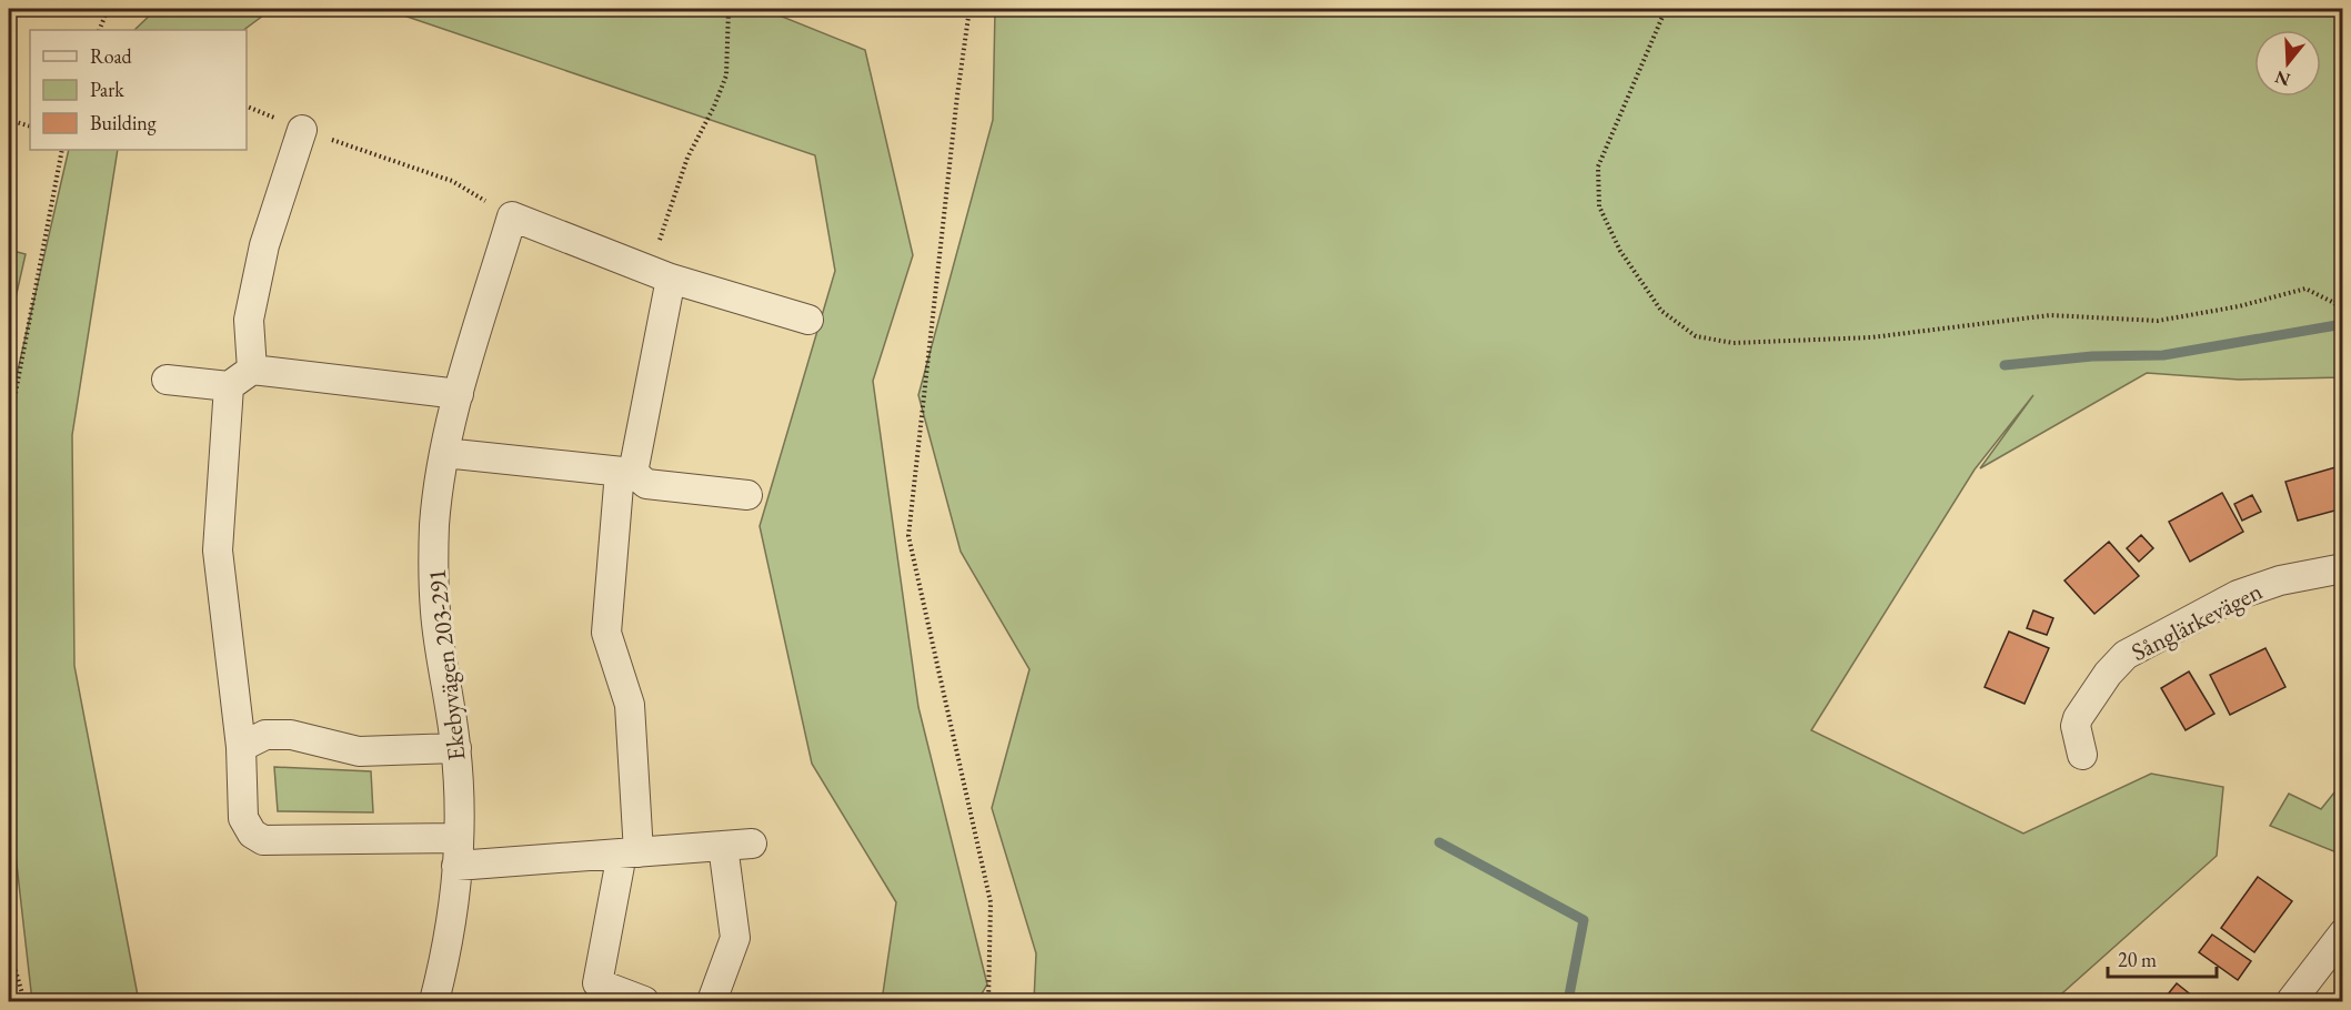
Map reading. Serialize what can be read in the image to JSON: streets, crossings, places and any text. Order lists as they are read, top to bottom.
{
  "streets": {
    "street": ["Sånglärkevägen", "Ekebyvägen 203-291"]
  },
  "legend": ["Road", "Park", "Building"],
  "scale_bar": "20 m",
  "north": "bottom"
}
